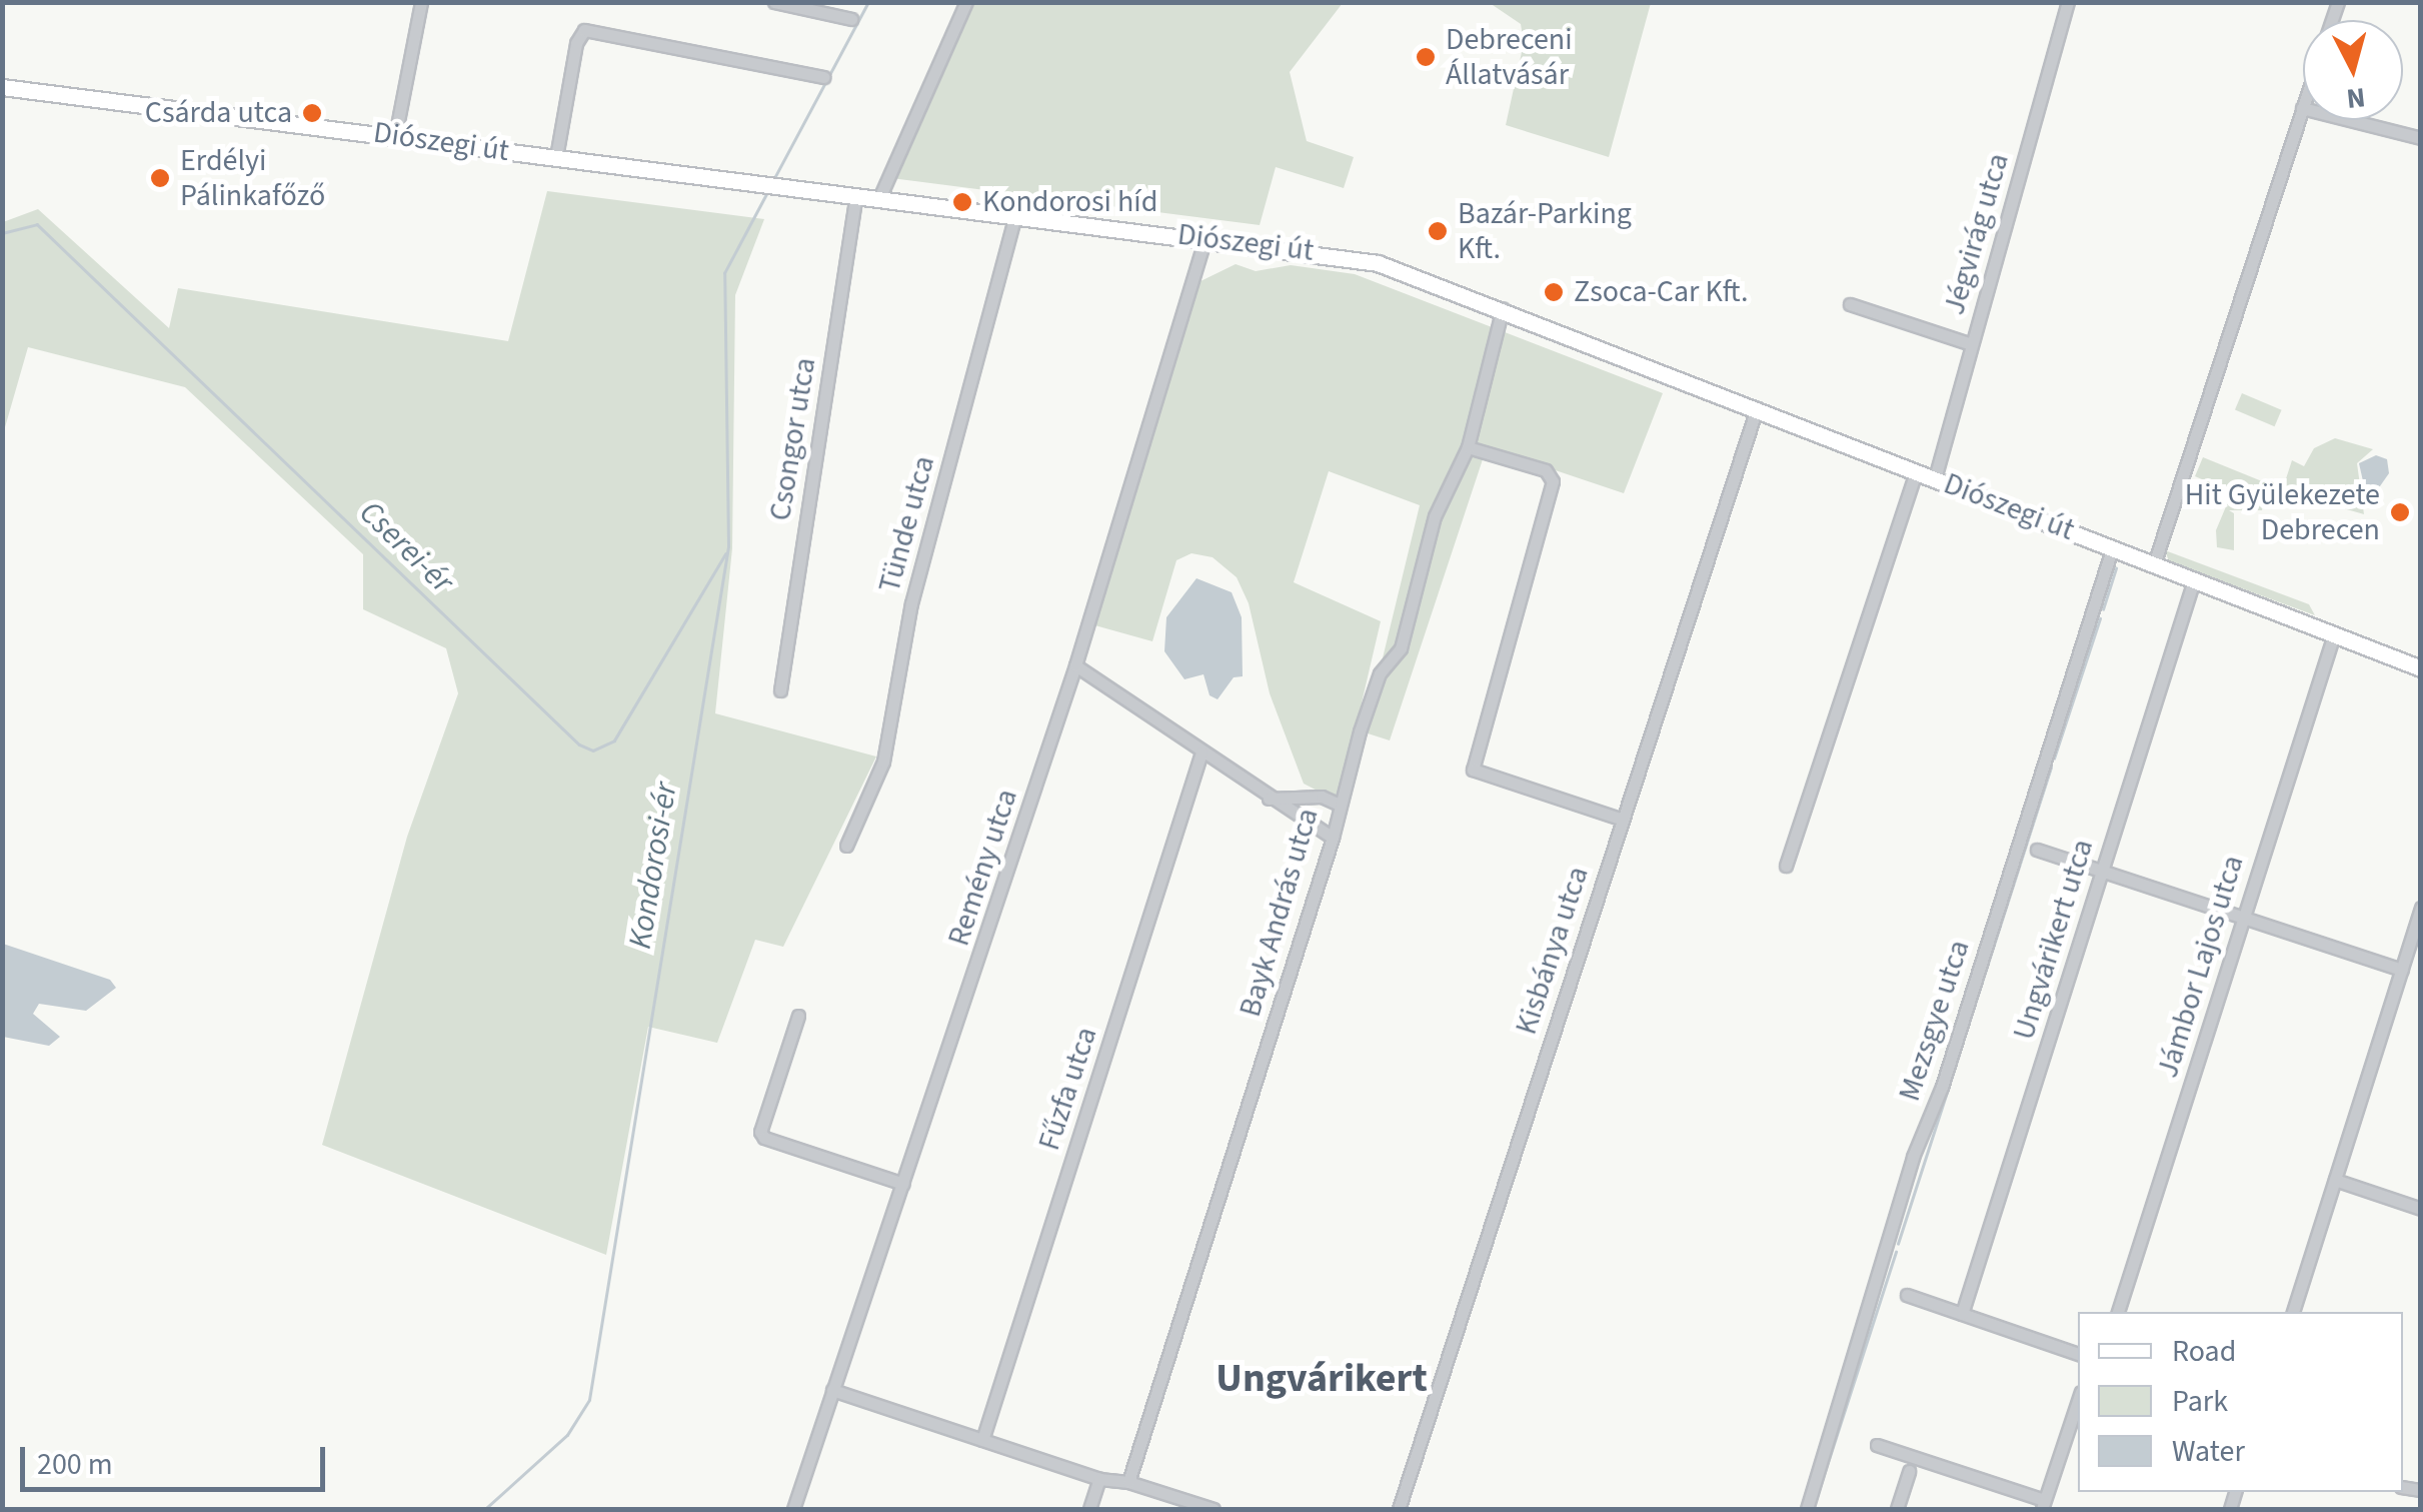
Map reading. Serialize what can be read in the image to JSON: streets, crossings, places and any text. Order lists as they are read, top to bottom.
{
  "streets": {
    "main road": ["Diószegi út"],
    "street": [
      "Jégvirág utca",
      "Csongor utca",
      "Tünde utca",
      "Remény utca",
      "Bayk András utca",
      "Ungvárikert utca",
      "Kisbánya utca",
      "Jámbor Lajos utca",
      "Mezsgye utca",
      "Fűzfa utca"
    ]
  },
  "crossings": [
    ["Diószegi út", "Jégvirág utca"],
    ["Diószegi út", "Csongor utca"],
    ["Diószegi út", "Tünde utca"],
    ["Diószegi út", "Remény utca"],
    ["Diószegi út", "Bayk András utca"],
    ["Diószegi út", "Ungvárikert utca"],
    ["Diószegi út", "Kisbánya utca"],
    ["Diószegi út", "Jámbor Lajos utca"],
    ["Diószegi út", "Mezsgye utca"]
  ],
  "districts": ["Ungvárikert"],
  "water": ["Cserei-ér", "Kondorosi-ér"],
  "places": [
    "Debreceni Állatvásár",
    "Csárda utca",
    "Erdélyi Pálinkafőző",
    "Kondorosi híd",
    "Bazár-Parking Kft.",
    "Zsoca-Car Kft.",
    "Hit Gyülekezete Debrecen"
  ],
  "legend": ["Road", "Park", "Water"],
  "scale_bar": "200 m",
  "north": "bottom"
}
